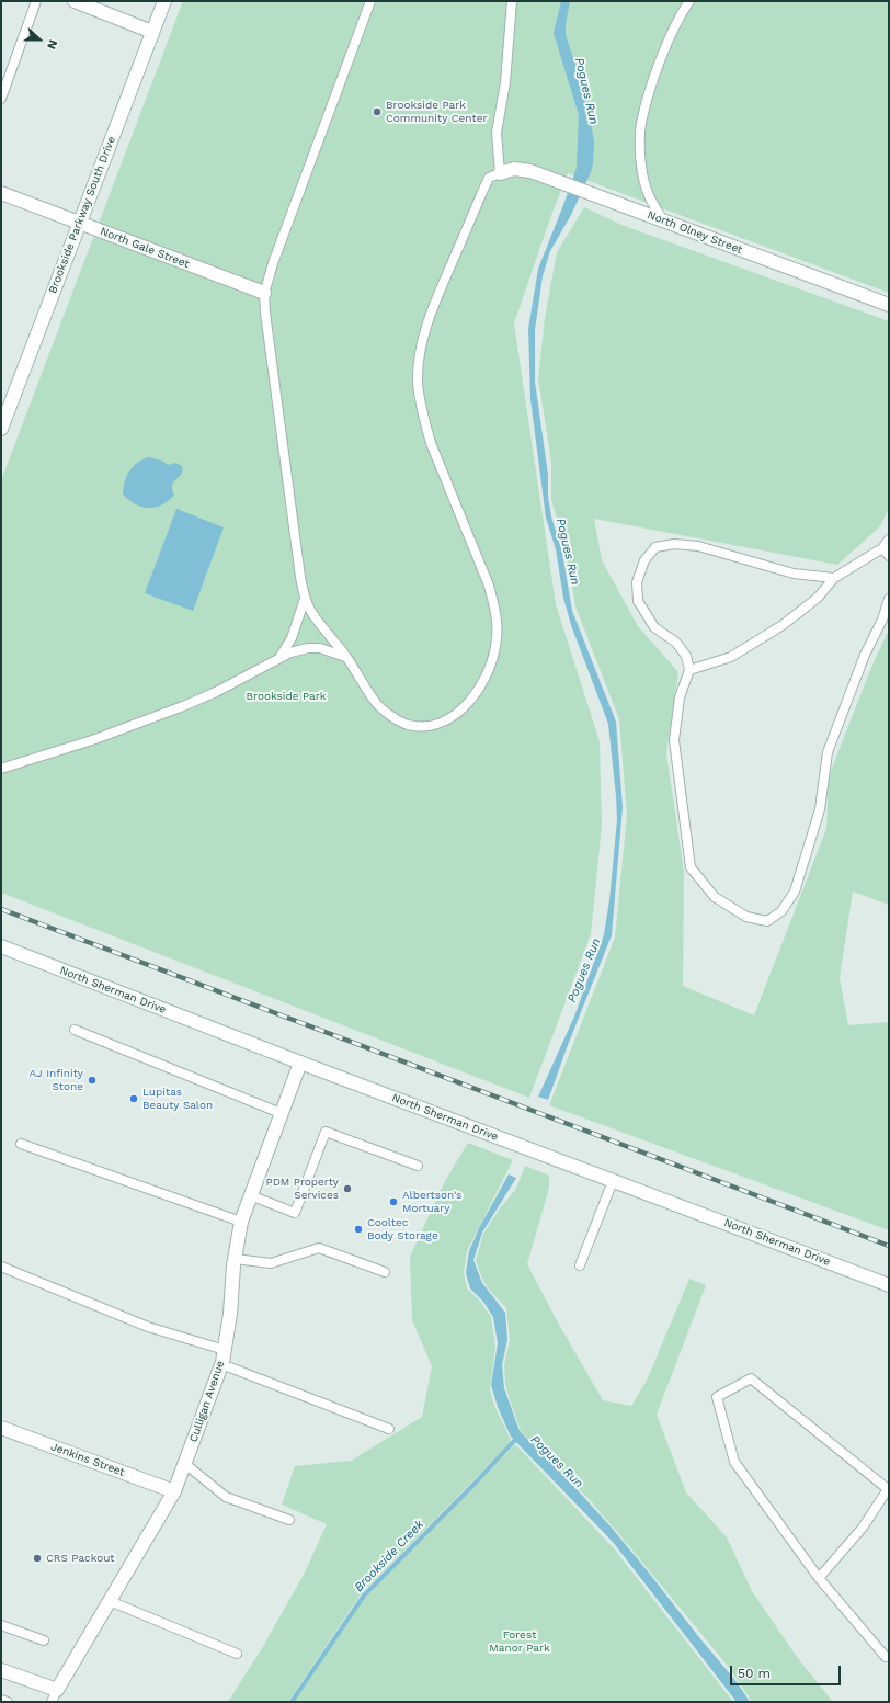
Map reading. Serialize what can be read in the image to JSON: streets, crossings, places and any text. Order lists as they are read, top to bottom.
{
  "streets": {
    "street": [
      "Brookside Parkway South Drive",
      "North Olney Street",
      "North Gale Street",
      "North Sherman Drive",
      "Culligan Avenue",
      "Jenkins Street"
    ]
  },
  "crossings": [
    ["Brookside Parkway South Drive", "North Gale Street"],
    ["North Sherman Drive", "Culligan Avenue"],
    ["Culligan Avenue", "Jenkins Street"]
  ],
  "water": ["Pogues Run", "Brookside Creek"],
  "parks": ["Brookside Park", "Forest Manor Park"],
  "places": [
    "Brookside Park Community Center",
    "AJ Infinity Stone",
    "Lupitas Beauty Salon",
    "PDM Property Services",
    "Albertson's Mortuary",
    "Cooltec Body Storage",
    "CRS Packout"
  ],
  "scale_bar": "50 m",
  "north": "right"
}
